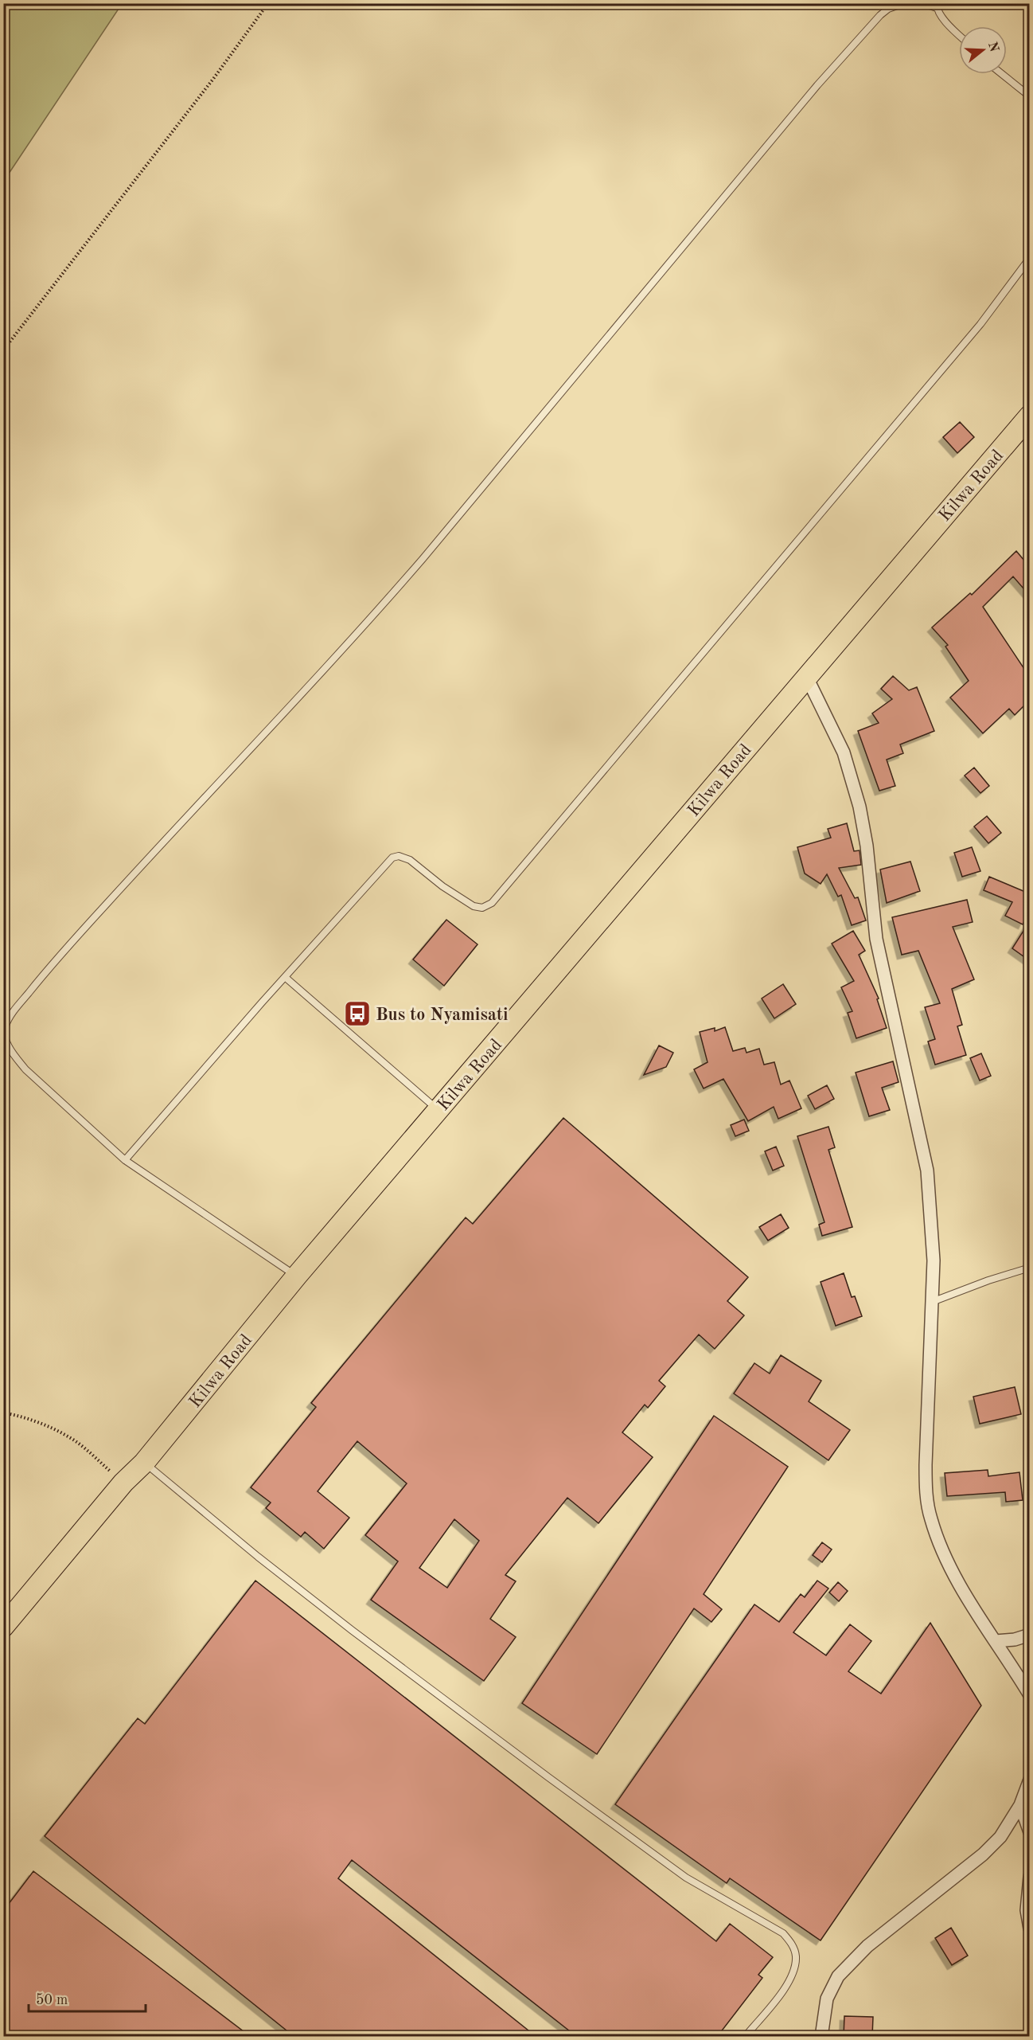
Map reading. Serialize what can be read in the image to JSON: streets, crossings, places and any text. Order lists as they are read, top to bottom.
{
  "streets": {
    "highway": ["Kilwa Road"]
  },
  "places": {
    "bus stop": ["Bus to Nyamisati"]
  },
  "scale_bar": "50 m",
  "north": "right"
}
